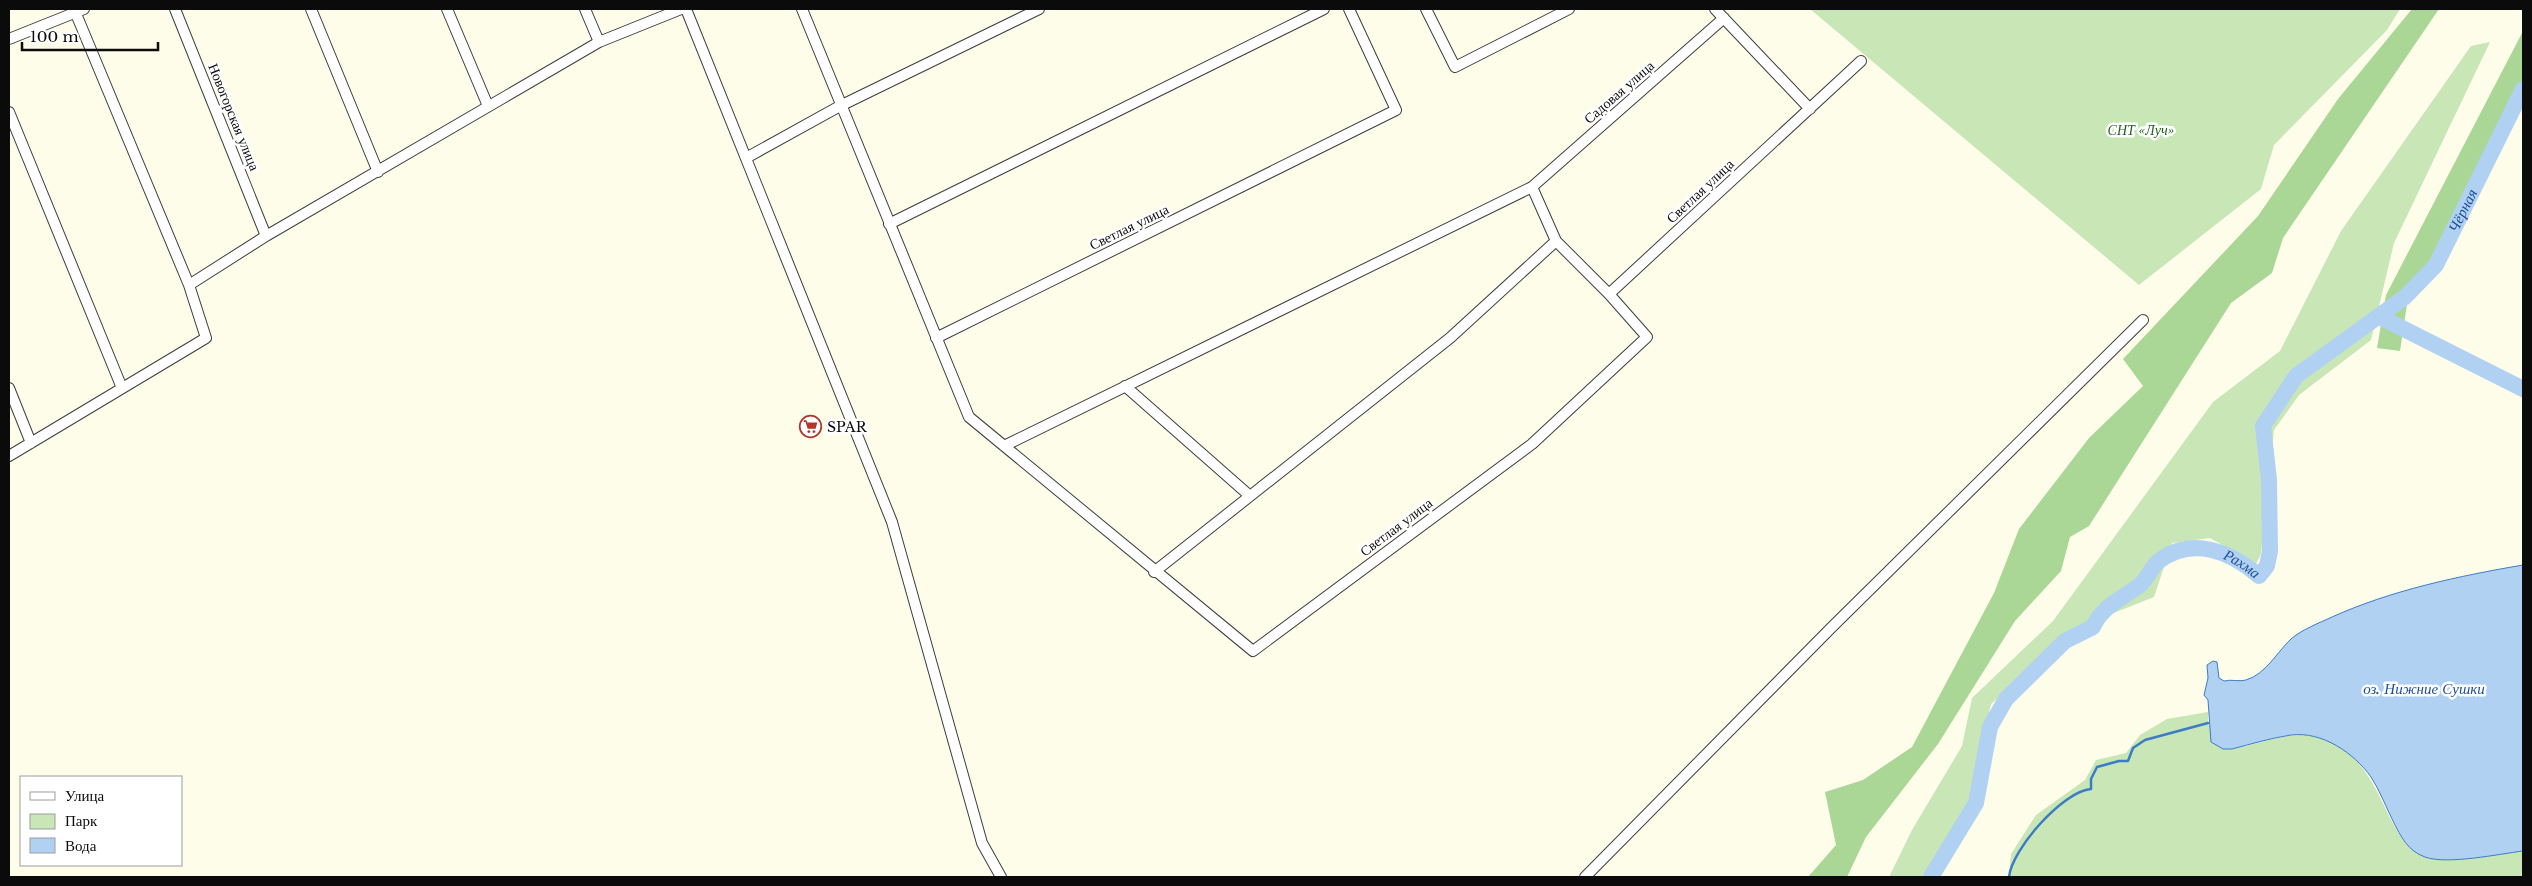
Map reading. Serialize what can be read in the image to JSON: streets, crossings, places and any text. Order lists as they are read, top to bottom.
{
  "streets": {
    "street": ["Садовая улица", "Новогорская улица", "Светлая улица"]
  },
  "water": ["Чёрная", "Рахма", "оз. Нижние Сушки"],
  "parks": ["СНТ «Луч»"],
  "places": {
    "supermarket": ["SPAR"]
  },
  "legend": ["Улица", "Парк", "Вода"],
  "scale_bar": "100 m"
}
